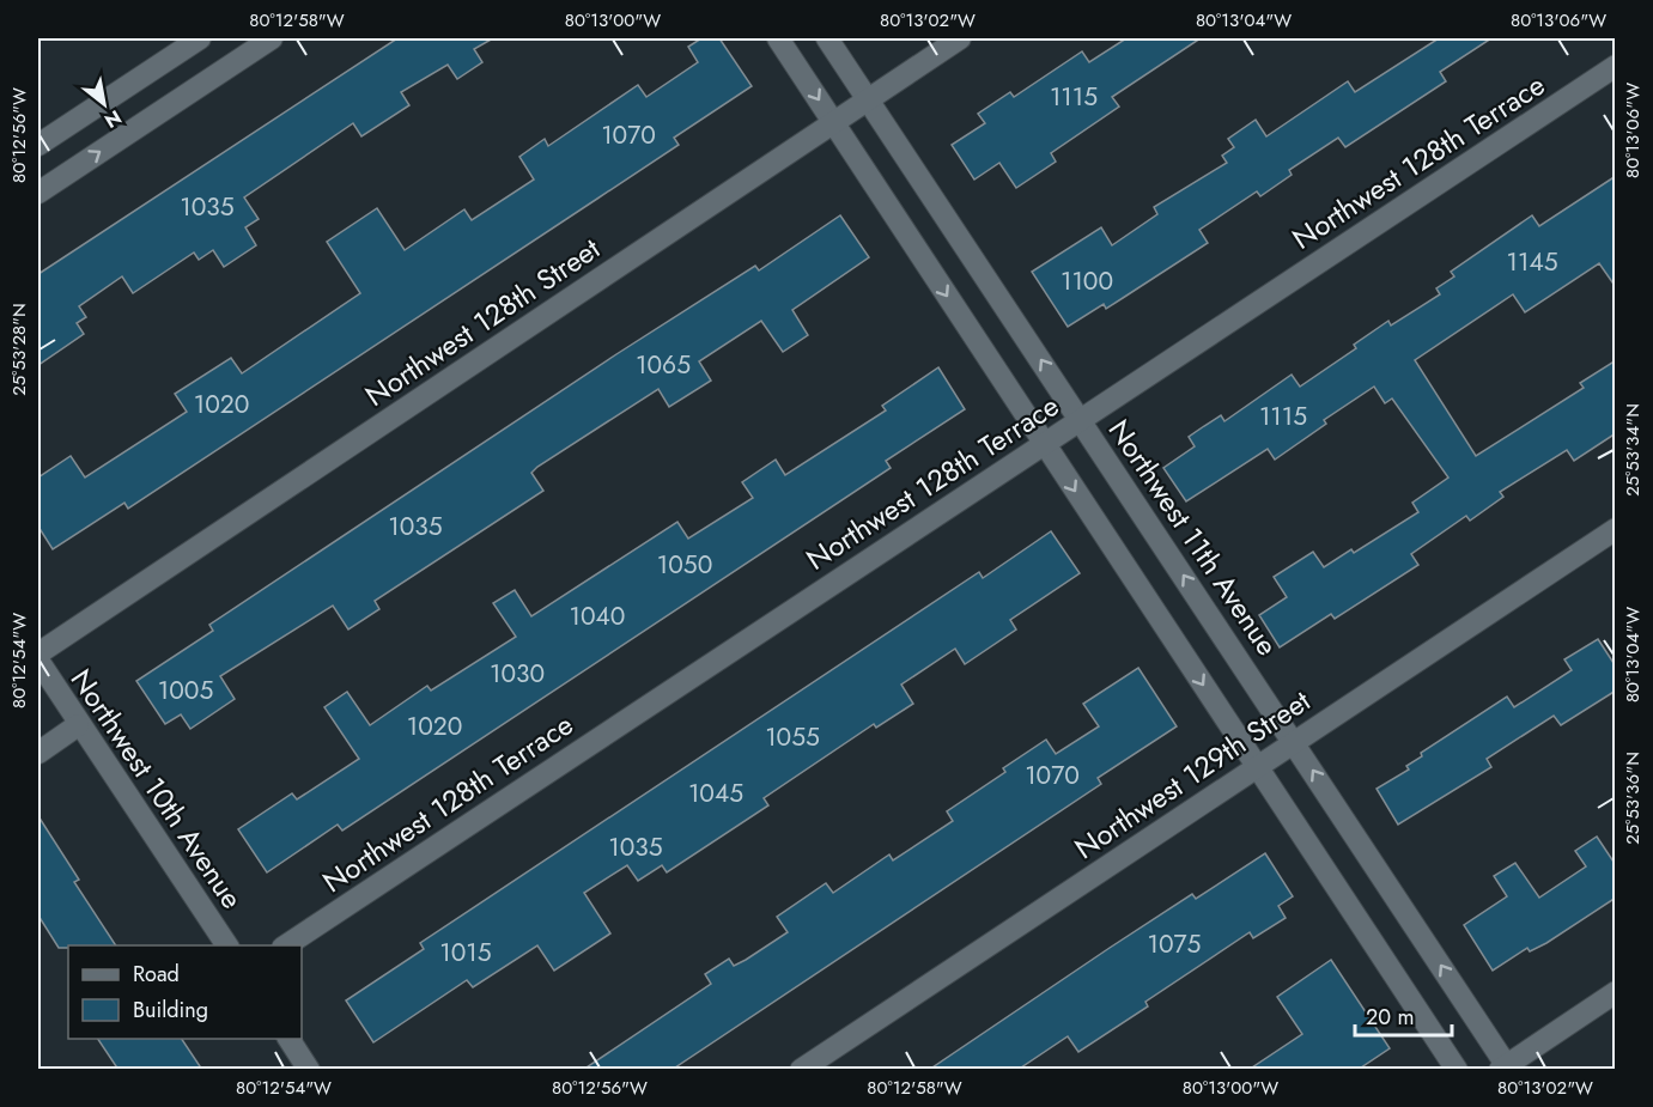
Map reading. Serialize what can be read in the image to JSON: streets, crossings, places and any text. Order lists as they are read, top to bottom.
{
  "streets": {
    "street": [
      "Northwest 128th Terrace",
      "Northwest 128th Street",
      "Northwest 11th Avenue",
      "Northwest 129th Street",
      "Northwest 10th Avenue"
    ]
  },
  "crossings": [
    ["Northwest 128th Terrace", "Northwest 11th Avenue"],
    ["Northwest 128th Street", "Northwest 11th Avenue"],
    ["Northwest 11th Avenue", "Northwest 129th Street"]
  ],
  "house_numbers": [
    "1115",
    "1070",
    "1035",
    "1145",
    "1100",
    "1065",
    "1020",
    "1115",
    "1035",
    "1050",
    "1040",
    "1030",
    "1005",
    "1020",
    "1055",
    "1070",
    "1045",
    "1035",
    "1075",
    "1015"
  ],
  "legend": ["Road", "Building"],
  "scale_bar": "20 m",
  "north": "bottom right",
  "coordinates": [
    "80°12'58\"W",
    "80°13'00\"W",
    "80°13'02\"W",
    "80°13'04\"W",
    "80°13'06\"W",
    "80°12'56\"W",
    "25°53'28\"N",
    "25°53'34\"N",
    "80°12'54\"W",
    "25°53'36\"N"
  ]
}
